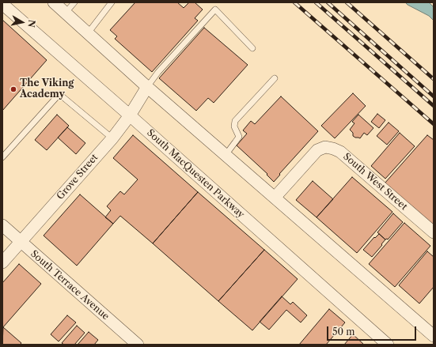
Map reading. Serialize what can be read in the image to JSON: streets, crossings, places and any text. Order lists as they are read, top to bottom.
{
  "streets": {
    "street": [
      "South MacQuesten Parkway",
      "Grove Street",
      "South West Street",
      "South Terrace Avenue"
    ]
  },
  "crossings": [
    ["South MacQuesten Parkway", "Grove Street"],
    ["Grove Street", "South Terrace Avenue"]
  ],
  "places": ["The Viking Academy"],
  "scale_bar": "50 m",
  "north": "right"
}
